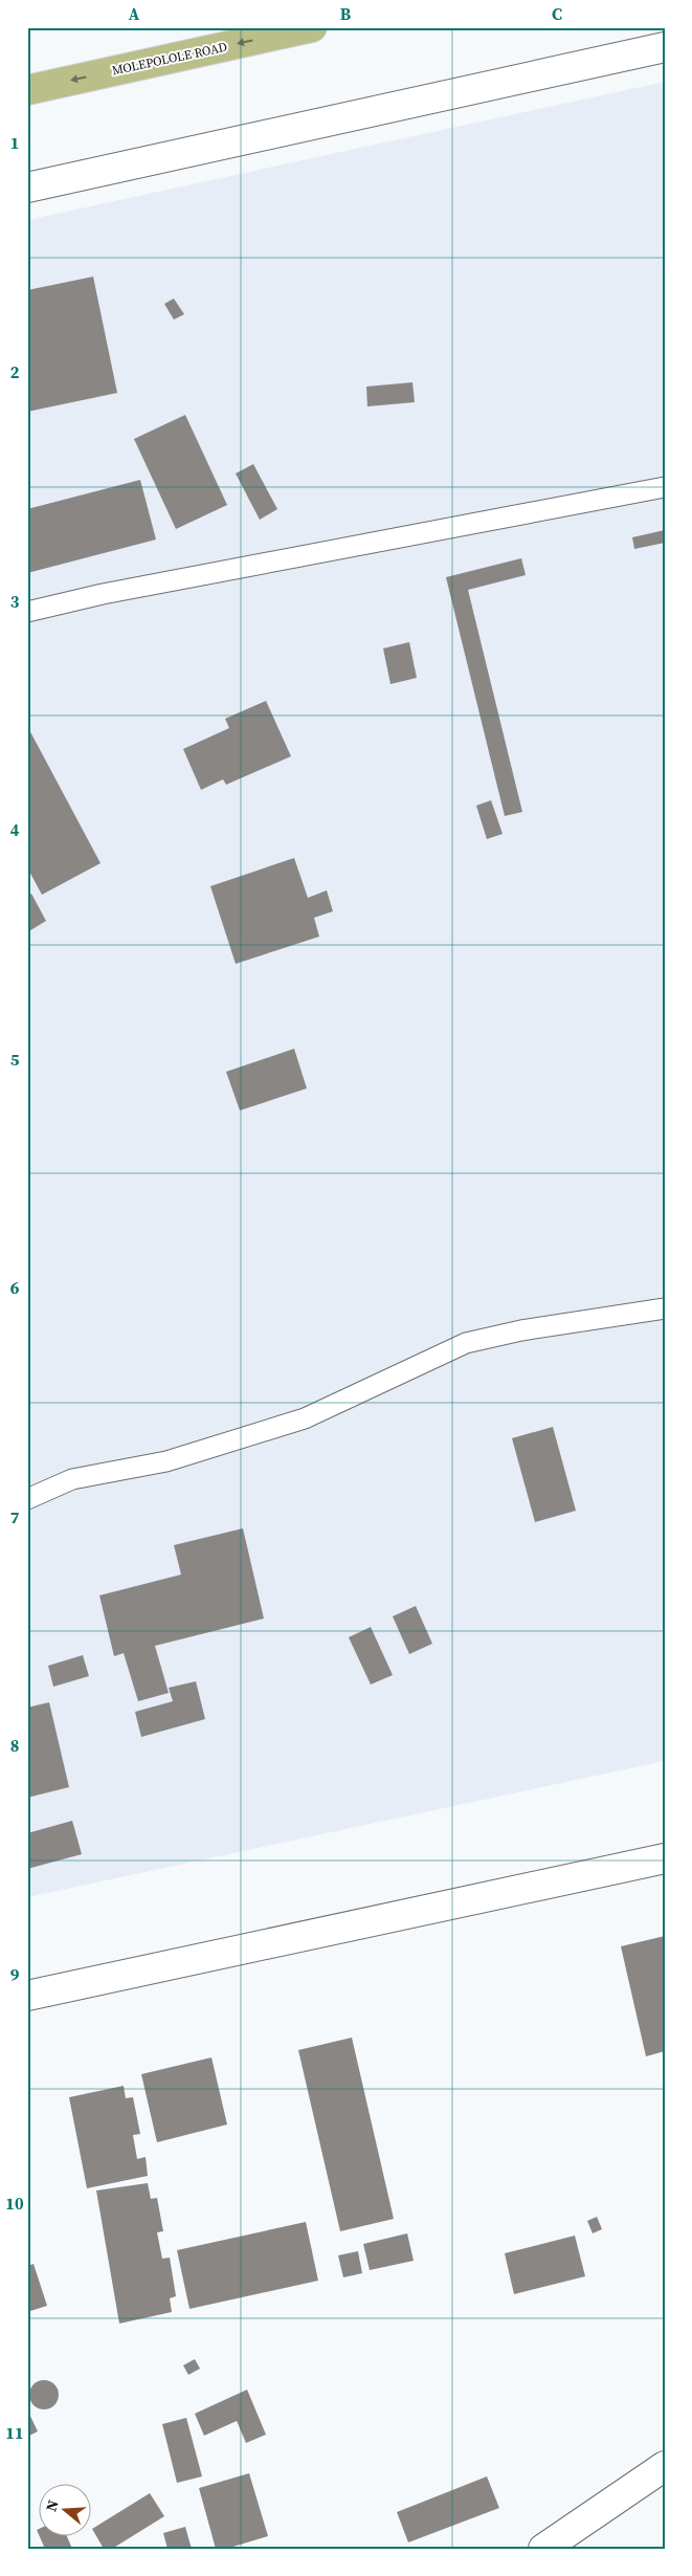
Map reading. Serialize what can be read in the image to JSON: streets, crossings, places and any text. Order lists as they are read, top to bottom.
{
  "streets": {
    "main road": ["MOLEPOLOLE ROAD"]
  },
  "one_way": ["MOLEPOLOLE ROAD"],
  "north": "left",
  "grid": {
    "columns": ["A", "B", "C"],
    "rows": [
      "1",
      "2",
      "3",
      "4",
      "5",
      "6",
      "7",
      "8",
      "9",
      "10",
      "11"
    ]
  }
}
